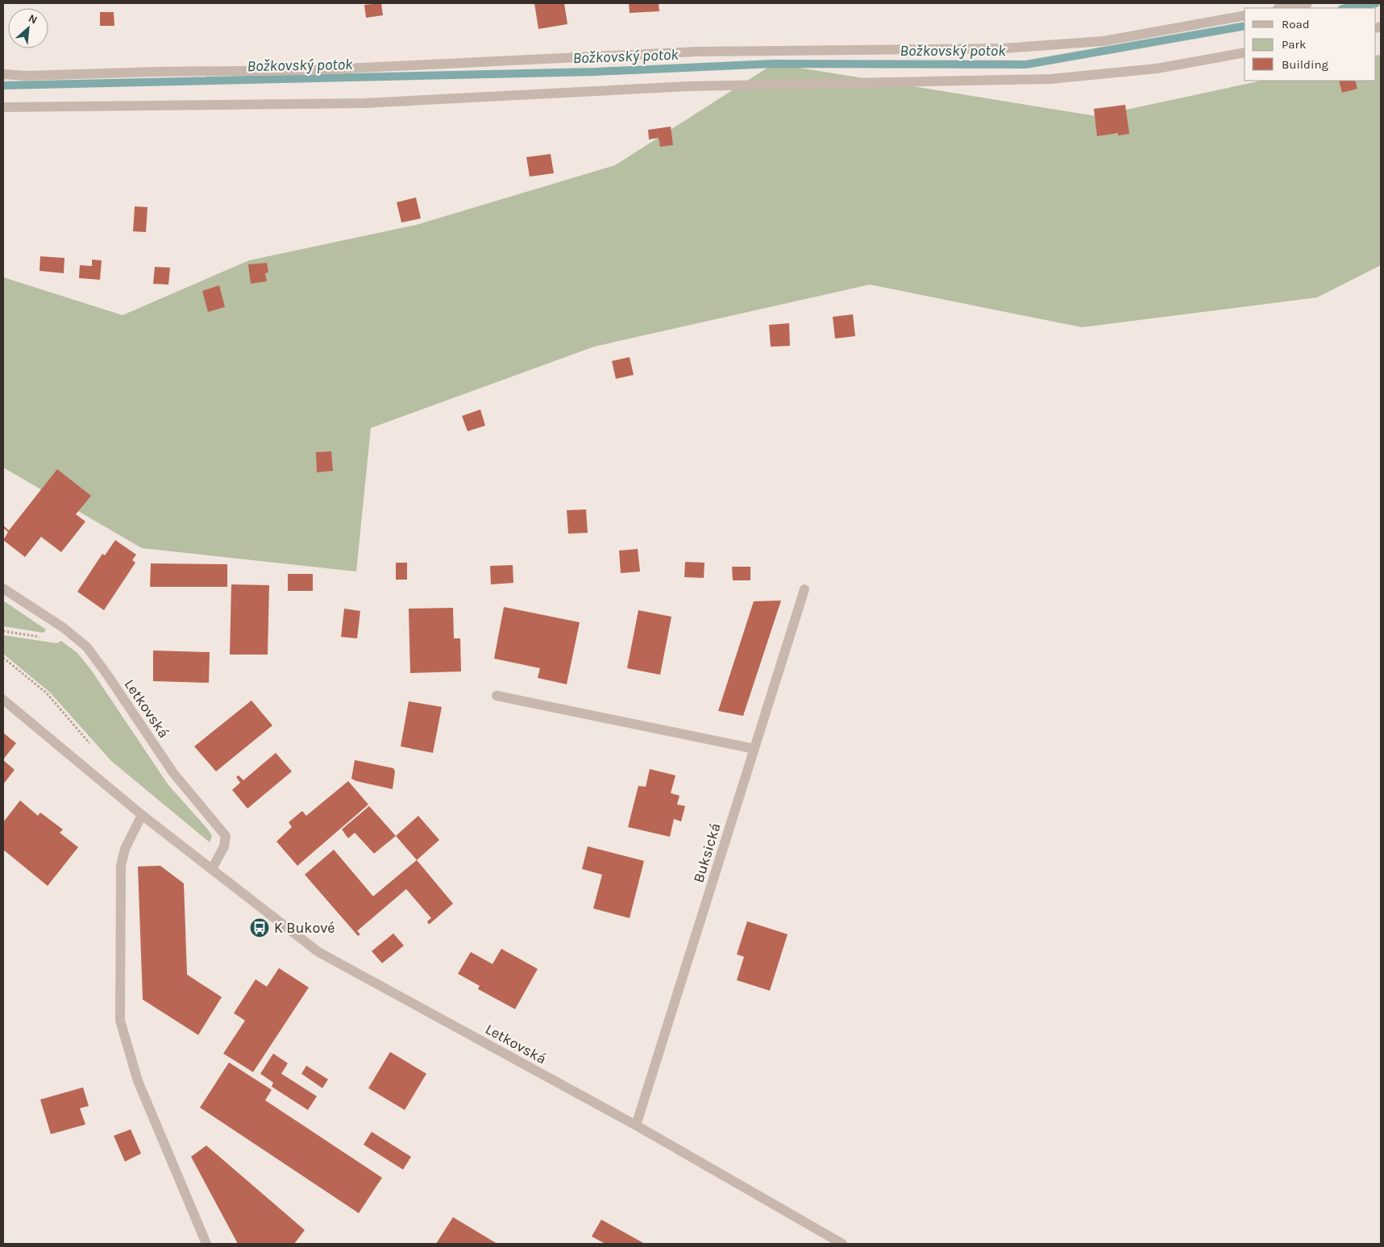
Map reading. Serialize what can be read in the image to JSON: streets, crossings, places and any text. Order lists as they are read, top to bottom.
{
  "streets": {
    "street": ["Letkovská", "Buksická"]
  },
  "crossings": [
    ["Letkovská", "Buksická"]
  ],
  "water": ["Božkovský potok"],
  "places": {
    "bus stop": ["K Bukové"]
  },
  "legend": ["Road", "Park", "Building"],
  "north": "top right"
}
